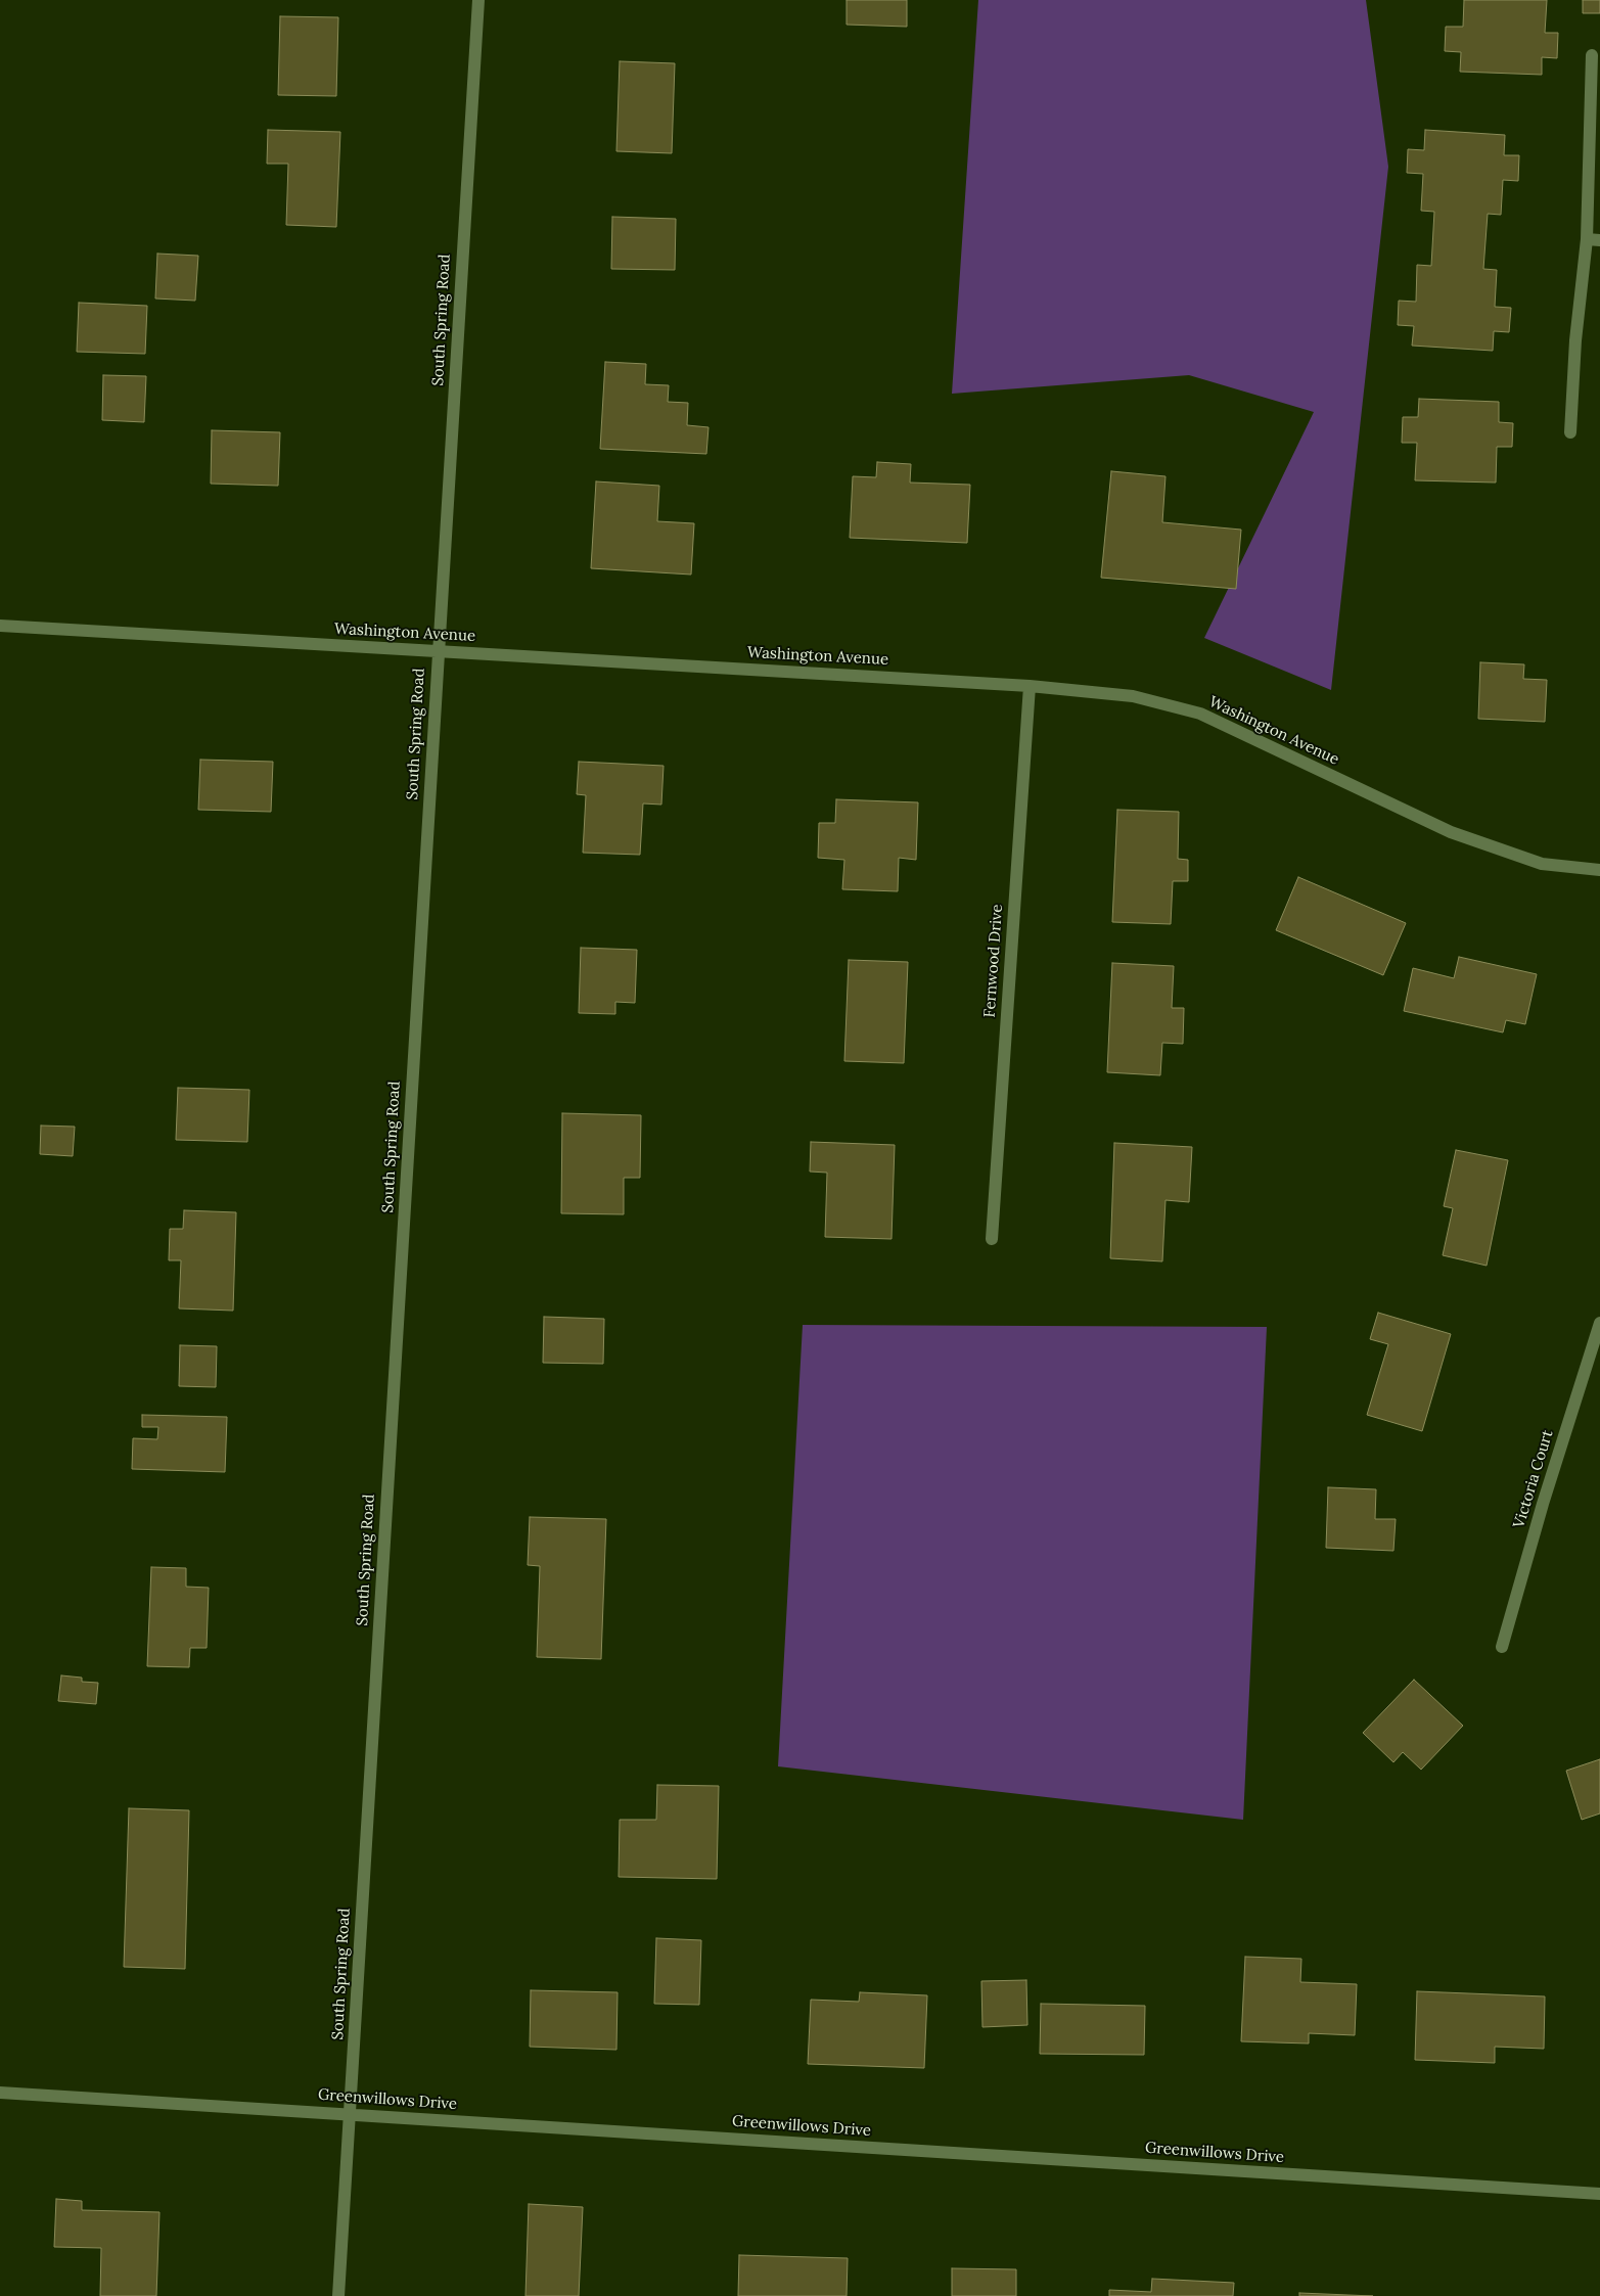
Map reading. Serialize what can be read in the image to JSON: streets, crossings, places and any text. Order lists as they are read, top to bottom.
{
  "streets": {
    "street": [
      "South Spring Road",
      "Washington Avenue",
      "Fernwood Drive",
      "Victoria Court",
      "Greenwillows Drive"
    ]
  },
  "crossings": [
    ["South Spring Road", "Washington Avenue"],
    ["South Spring Road", "Greenwillows Drive"],
    ["Washington Avenue", "Fernwood Drive"]
  ]
}
